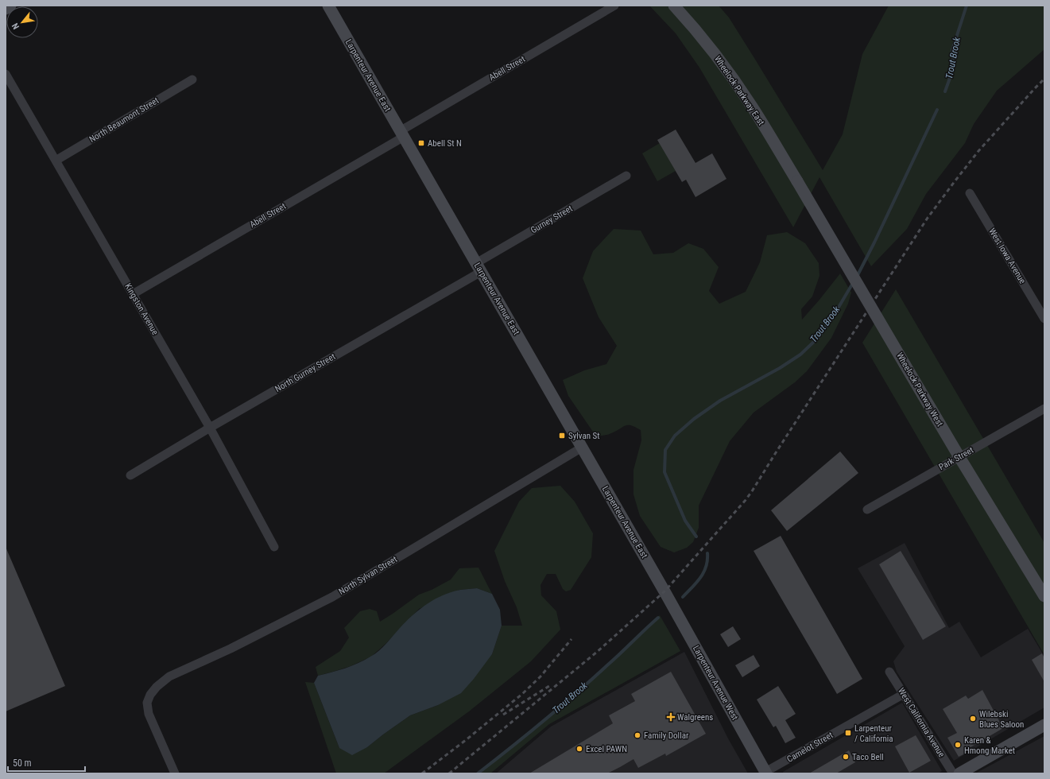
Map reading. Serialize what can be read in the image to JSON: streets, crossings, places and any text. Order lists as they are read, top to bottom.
{
  "streets": {
    "main road": [
      "Larpenteur Avenue East",
      "Wheelock Parkway East",
      "Wheelock Parkway West",
      "Larpenteur Avenue West"
    ],
    "street": [
      "Abell Street",
      "North Beaumont Street",
      "Gurney Street",
      "West Iowa Avenue",
      "Kingston Avenue",
      "North Gurney Street",
      "Park Street",
      "North Sylvan Street",
      "West California Avenue",
      "Camelot Street"
    ]
  },
  "crossings": [
    ["Abell Street", "Larpenteur Avenue East"],
    ["Abell Street", "Kingston Avenue"],
    ["Larpenteur Avenue East", "Gurney Street"],
    ["Larpenteur Avenue East", "North Gurney Street"],
    ["Larpenteur Avenue East", "North Sylvan Street"],
    ["Larpenteur Avenue East", "Larpenteur Avenue West"],
    ["Wheelock Parkway East", "Wheelock Parkway West"],
    ["North Beaumont Street", "Kingston Avenue"],
    ["Gurney Street", "North Gurney Street"],
    ["Kingston Avenue", "North Gurney Street"],
    ["Wheelock Parkway West", "Park Street"],
    ["Larpenteur Avenue West", "Camelot Street"],
    ["West California Avenue", "Camelot Street"]
  ],
  "water": ["Trout Brook"],
  "places": {
    "transit": ["Abell St N", "Sylvan St", "Larpenteur / California"],
    "health": ["Walgreens"],
    "other": [
      "Wilebski Blues Saloon",
      "Family Dollar",
      "Karen & Hmong Market",
      "Excel PAWN",
      "Taco Bell"
    ]
  },
  "scale_bar": "50 m",
  "north": "bottom left"
}
